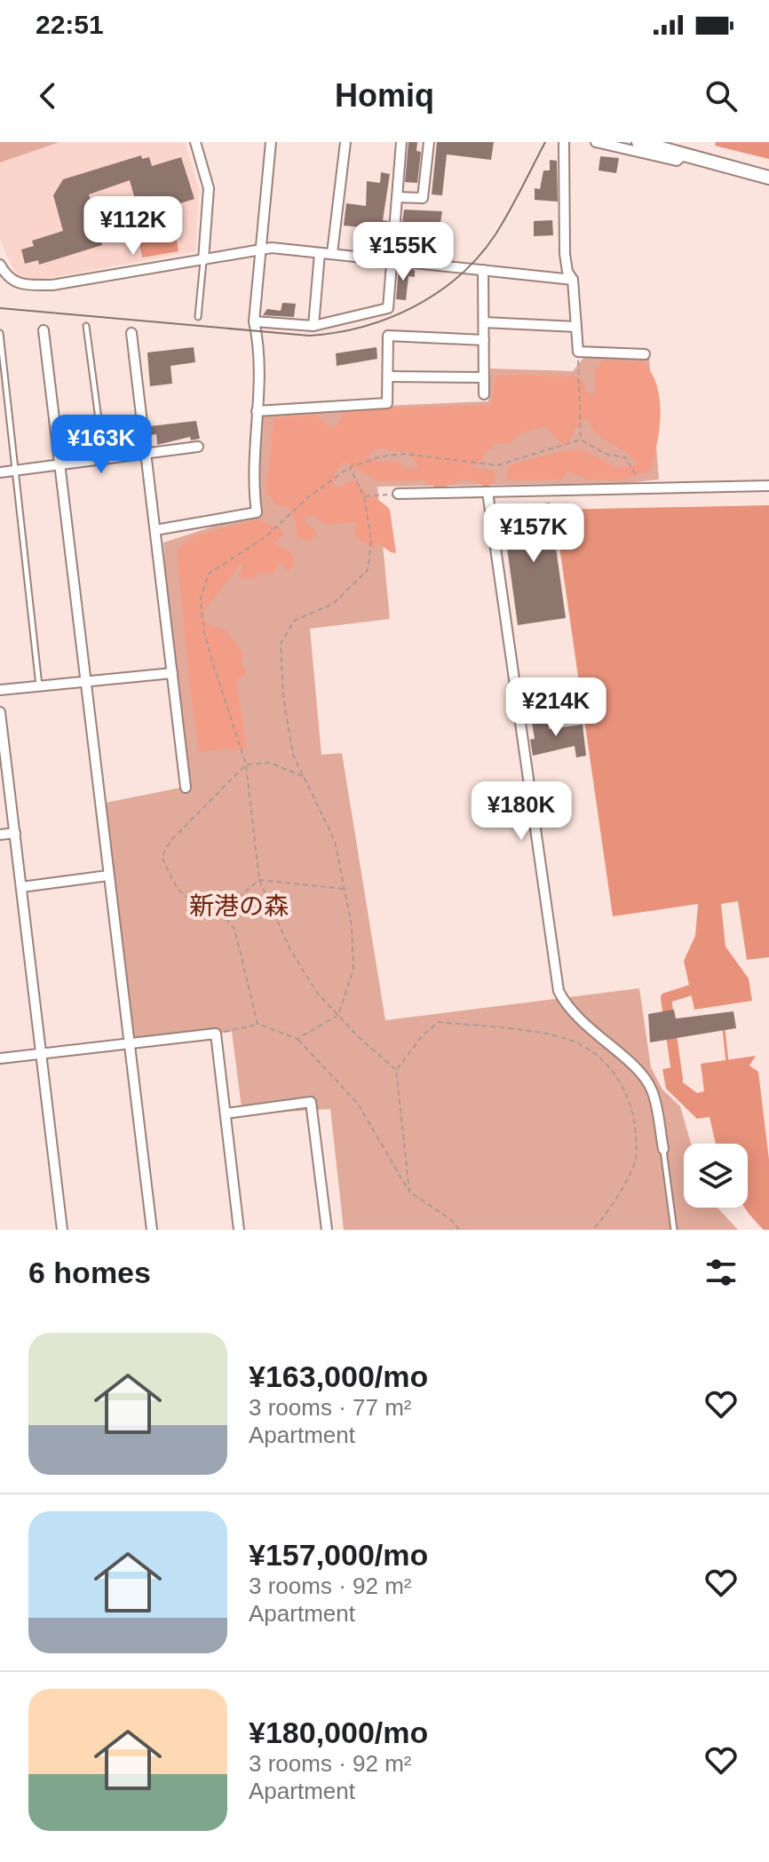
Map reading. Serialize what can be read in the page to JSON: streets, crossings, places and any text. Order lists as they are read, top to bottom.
{
  "parks": ["新港の森"],
  "page": {
    "status": "22:51",
    "header": "Homiq",
    "price": [
      "¥112K",
      "¥155K",
      "¥163K",
      "¥157K",
      "¥214K",
      "¥180K"
    ],
    "heading": "6 homes",
    "list": [
      {
        "name": "¥163,000/mo",
        "note": "3 rooms · 77 m² · Apartment"
      },
      {
        "name": "¥157,000/mo",
        "note": "3 rooms · 92 m² · Apartment"
      },
      {
        "name": "¥180,000/mo",
        "note": "3 rooms · 92 m² · Apartment"
      }
    ]
  }
}
